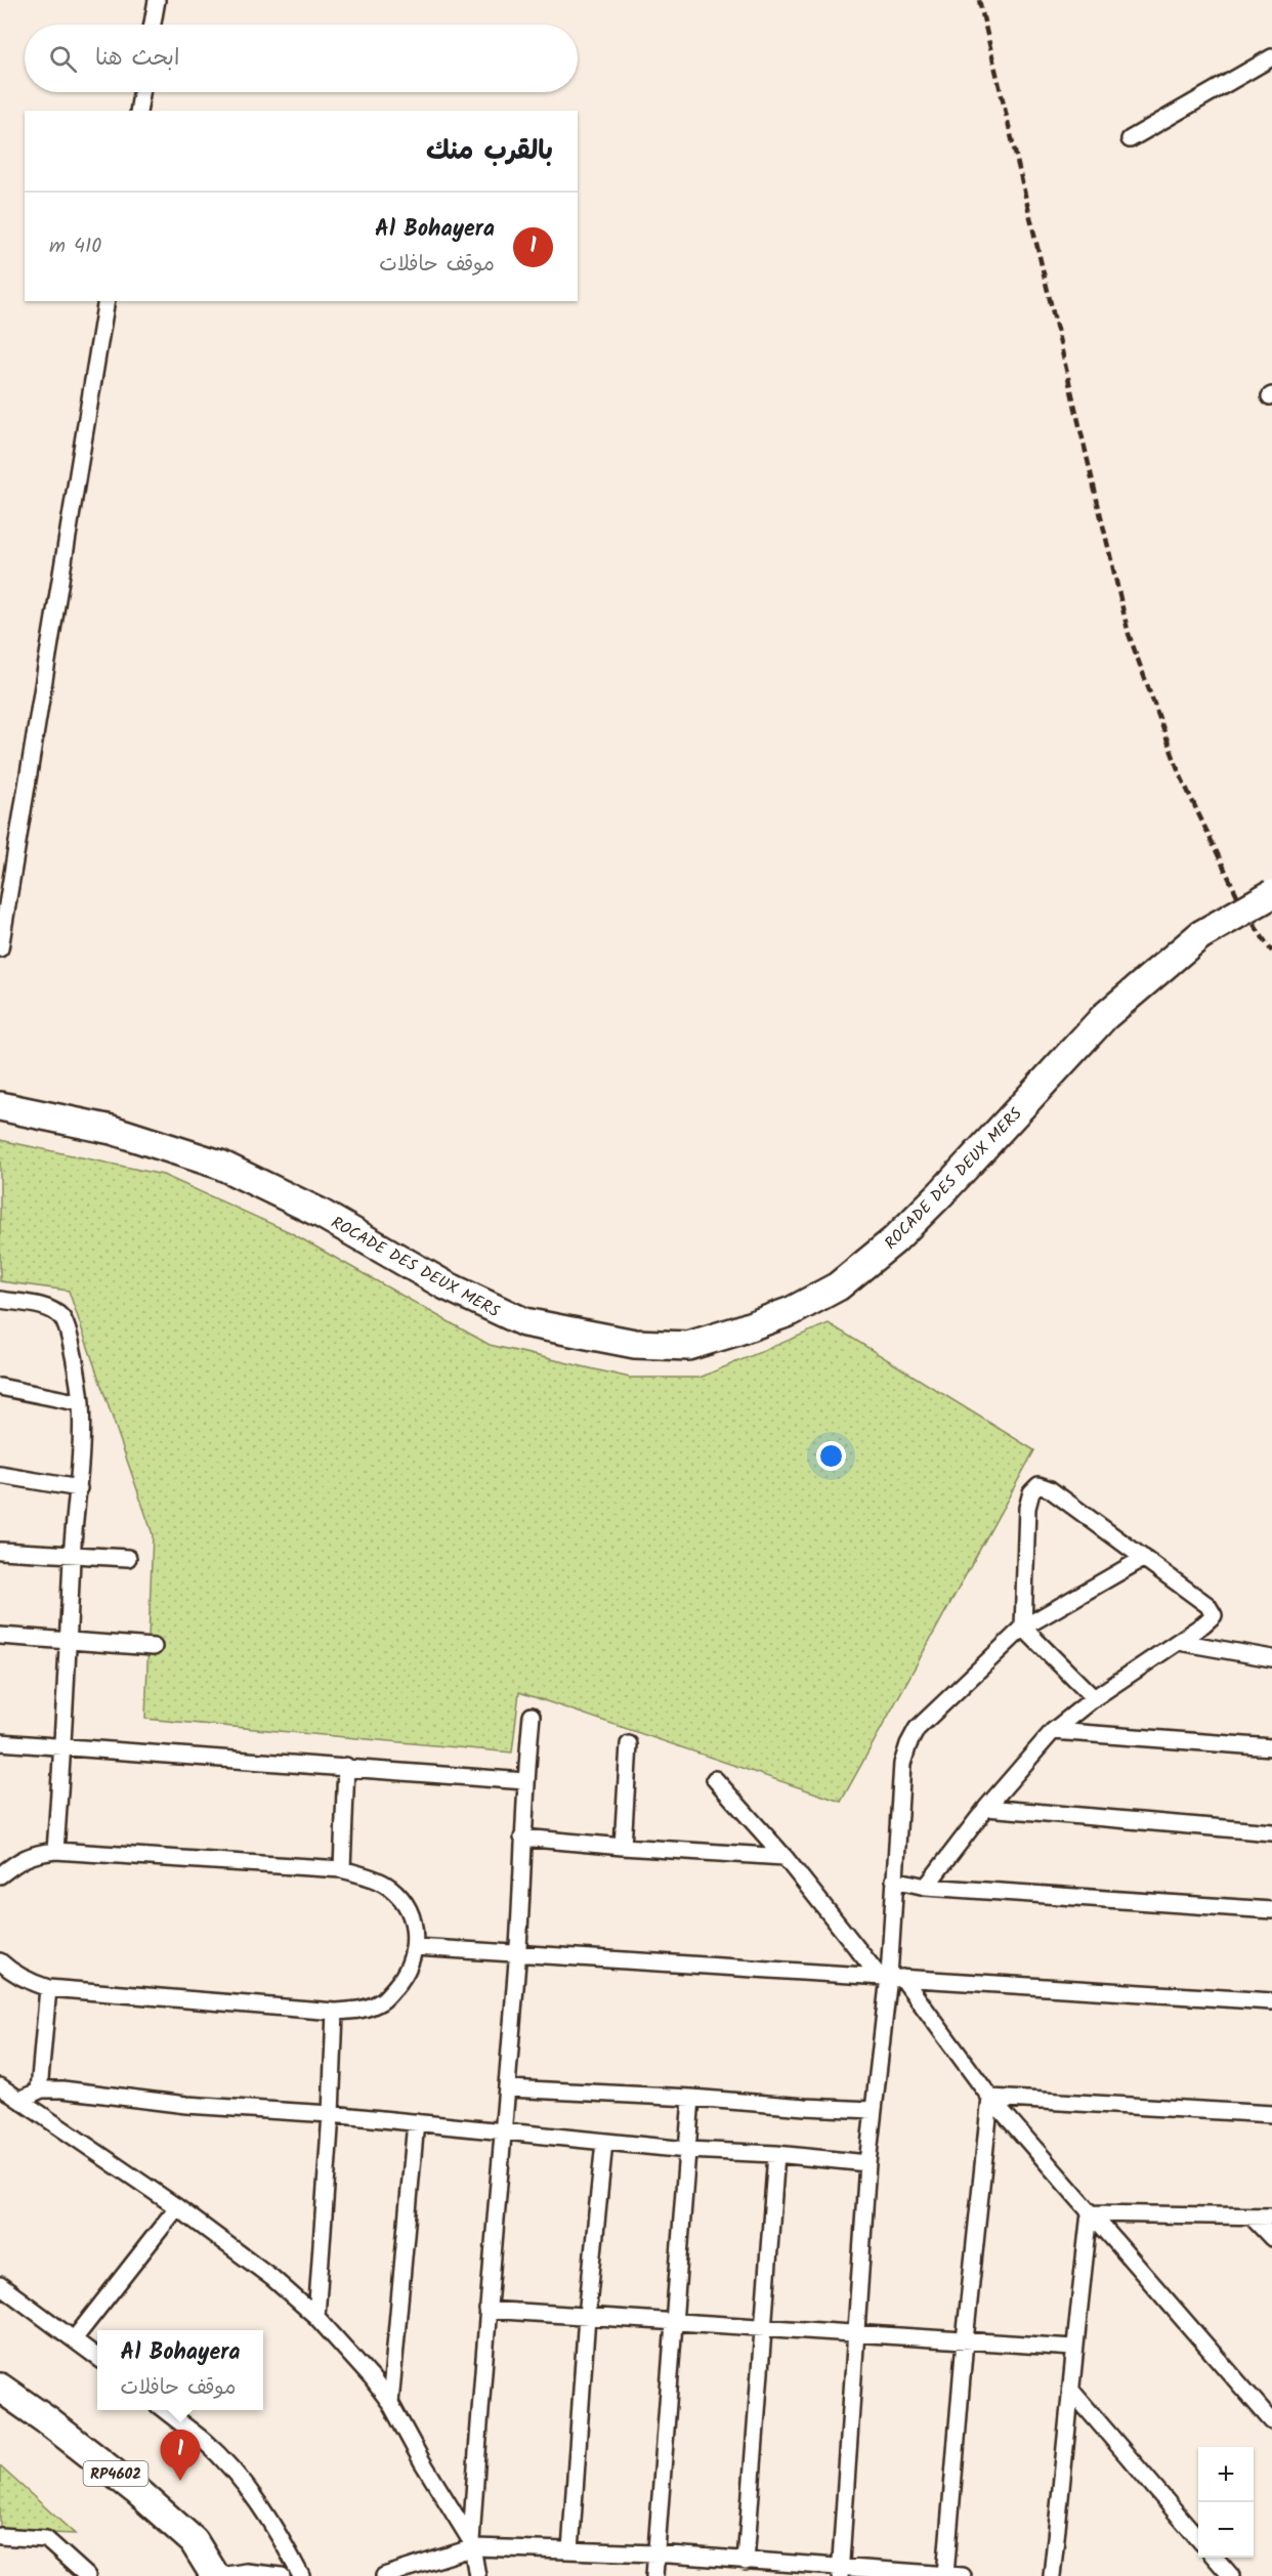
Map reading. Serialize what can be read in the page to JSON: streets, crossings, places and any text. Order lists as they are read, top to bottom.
{
  "streets": {
    "highway": ["ROCADE DES DEUX MERS", "RP4602"]
  },
  "page": {
    "search": "ابحث هنا",
    "heading": "بالقرب منك",
    "list": [
      {
        "mark": "1",
        "name": "Al Bohayera",
        "note": "موقف حافلات",
        "value": "410 m"
      }
    ],
    "popup": ["Al Bohayera", "موقف حافلات"],
    "pins": "1",
    "map_buttons": ["+", "−"]
  }
}
